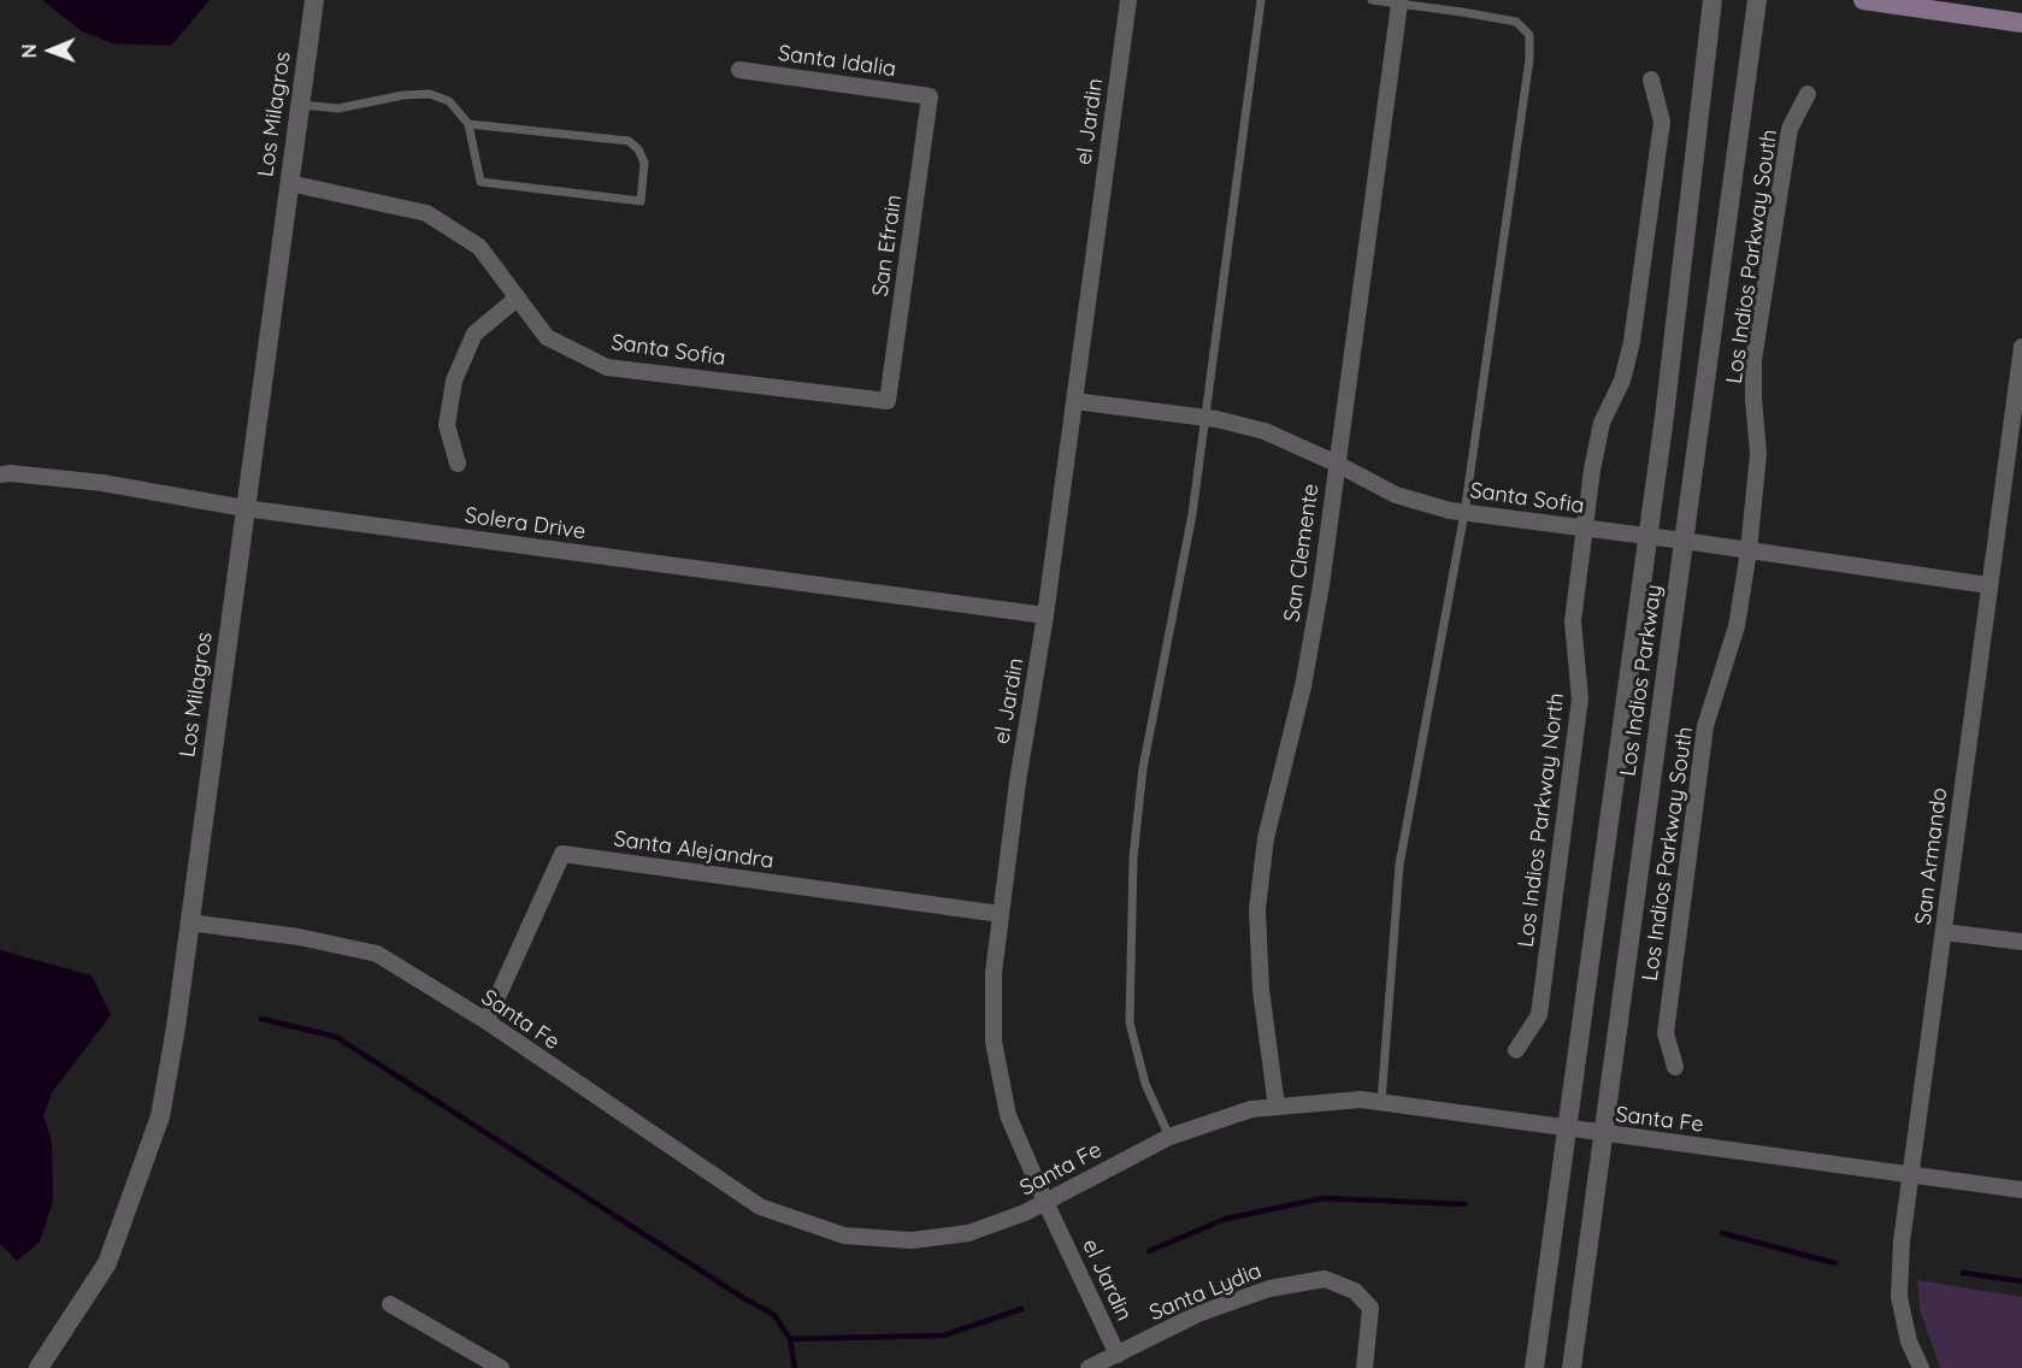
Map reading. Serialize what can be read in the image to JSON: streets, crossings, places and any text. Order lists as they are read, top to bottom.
{
  "streets": {
    "street": [
      "Santa Idalia",
      "Los Milagros",
      "el Jardin",
      "San Efrain",
      "Los Indios Parkway South",
      "Santa Sofia",
      "Solera Drive",
      "San Clemente",
      "Los Indios Parkway",
      "Los Indios Parkway North",
      "Santa Alejandra",
      "San Armando",
      "Santa Fe",
      "Santa Lydia"
    ]
  },
  "crossings": [
    ["Santa Idalia", "San Efrain"],
    ["Los Milagros", "Santa Sofia"],
    ["Los Milagros", "Solera Drive"],
    ["Los Milagros", "Santa Fe"],
    ["el Jardin", "Santa Sofia"],
    ["el Jardin", "Solera Drive"],
    ["el Jardin", "Santa Alejandra"],
    ["el Jardin", "Santa Fe"],
    ["el Jardin", "Santa Lydia"],
    ["San Efrain", "Santa Sofia"],
    ["Los Indios Parkway South", "Santa Sofia"],
    ["Santa Sofia", "San Clemente"],
    ["Santa Sofia", "Los Indios Parkway"],
    ["Santa Sofia", "Los Indios Parkway North"],
    ["Santa Sofia", "San Armando"],
    ["San Clemente", "Santa Fe"],
    ["Los Indios Parkway", "Santa Fe"],
    ["Santa Alejandra", "Santa Fe"],
    ["San Armando", "Santa Fe"]
  ],
  "north": "left"
}
